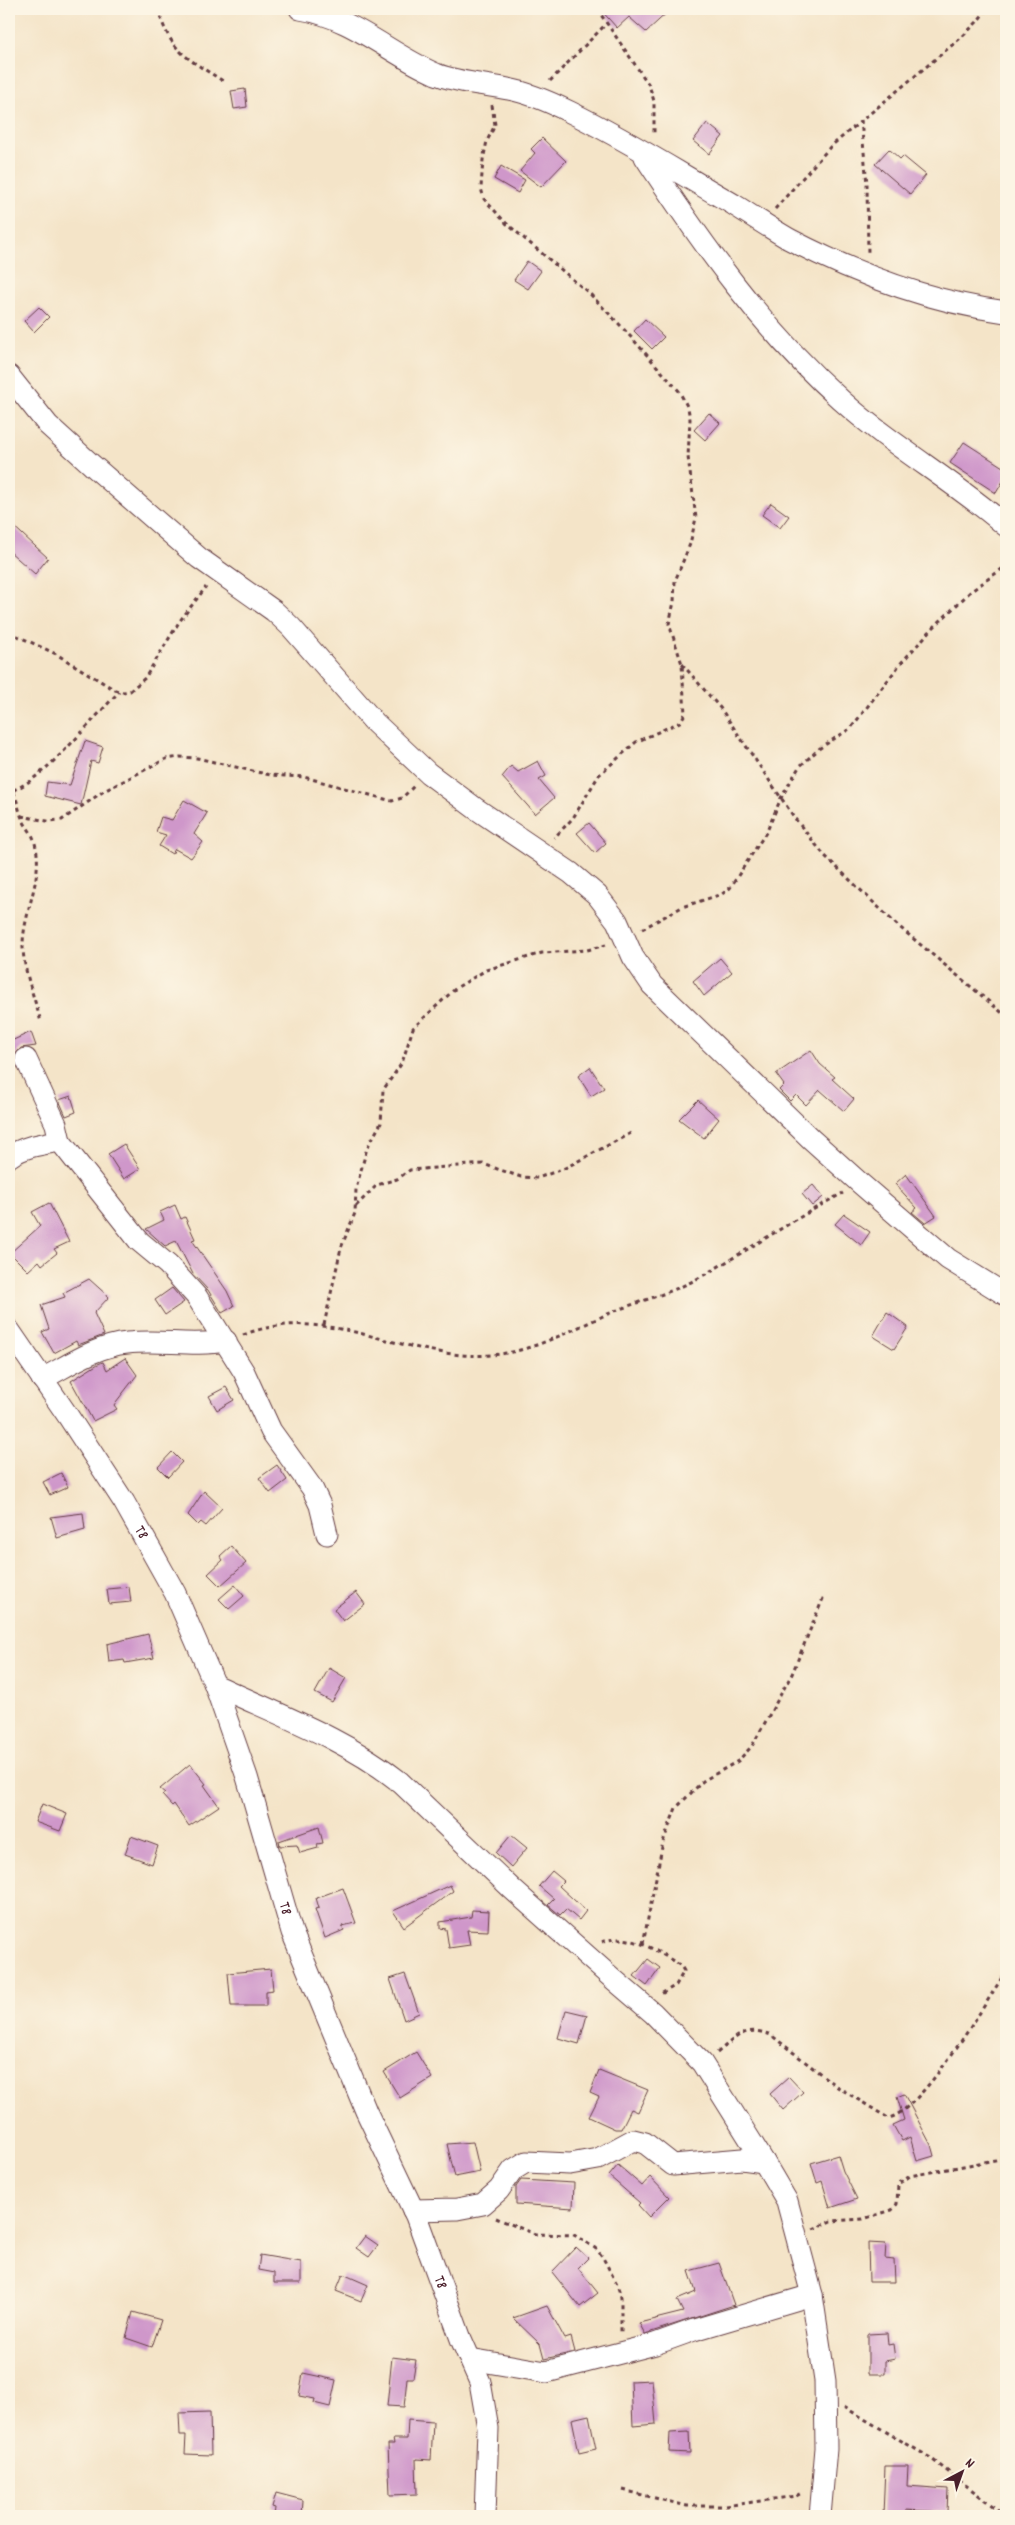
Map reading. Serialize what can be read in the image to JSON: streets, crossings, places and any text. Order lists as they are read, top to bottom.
{
  "streets": {
    "street": ["T8"]
  },
  "north": "top right"
}
